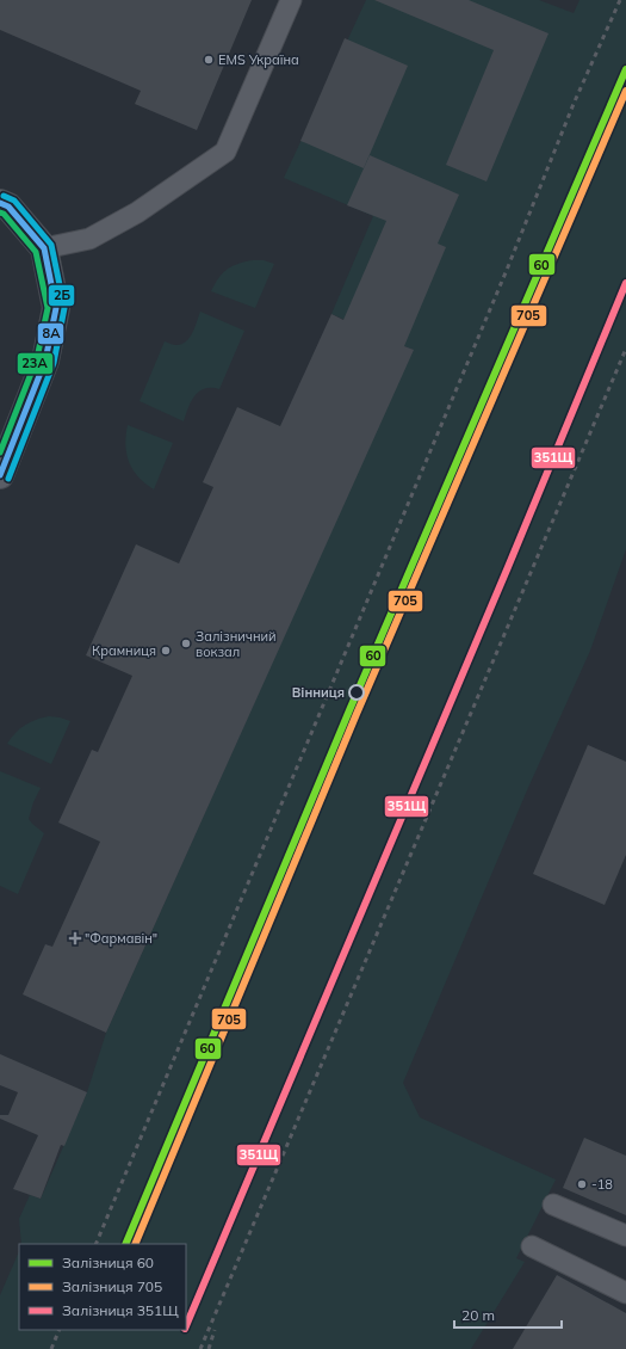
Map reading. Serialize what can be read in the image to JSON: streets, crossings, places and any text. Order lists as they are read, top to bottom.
{
  "places": {
    "other": [
      "EMS Україна",
      "Залізничний вокзал",
      "Крамниця",
      "Вінниця",
      "-18"
    ],
    "health": ["\"Фармавін\""]
  },
  "lines": [
    "rail line 60",
    "rail line 705",
    "transit line 2Б",
    "transit line 8А",
    "transit line 23А",
    "rail line 351Щ"
  ],
  "legend": ["Залізниця 60", "Залізниця 705", "Залізниця 351Щ"],
  "scale_bar": "20 m"
}
